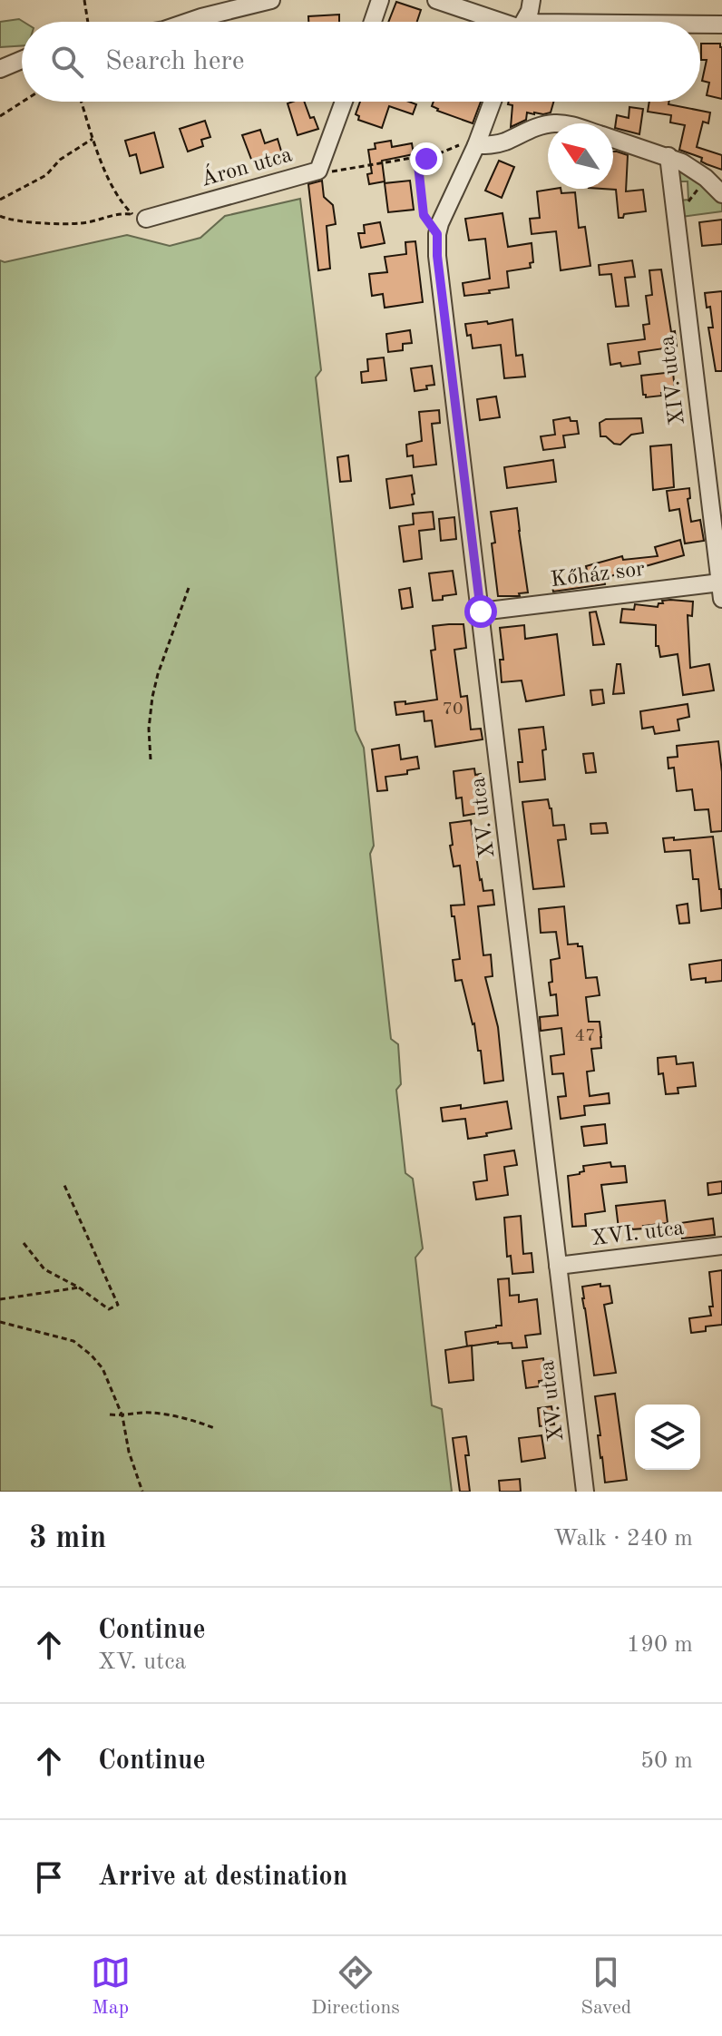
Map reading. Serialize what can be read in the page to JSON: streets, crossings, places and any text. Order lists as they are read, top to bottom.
{
  "streets": {
    "street": [
      "Áron utca",
      "XIV. utca",
      "Kőház sor",
      "XV. utca",
      "XVI. utca"
    ]
  },
  "crossings": [
    ["XIV. utca", "Kőház sor"],
    ["Kőház sor", "XV. utca"],
    ["XV. utca", "XVI. utca"]
  ],
  "house_numbers": ["70", "47"],
  "north": "top left",
  "page": {
    "search": "Search here",
    "heading": ["3 min", "Walk · 240 m"],
    "list": [
      ["Continue", "XV. utca", "190 m"],
      ["Continue", "50 m"],
      "Arrive at destination"
    ],
    "nav": ["Map", "Directions", "Saved"]
  }
}
